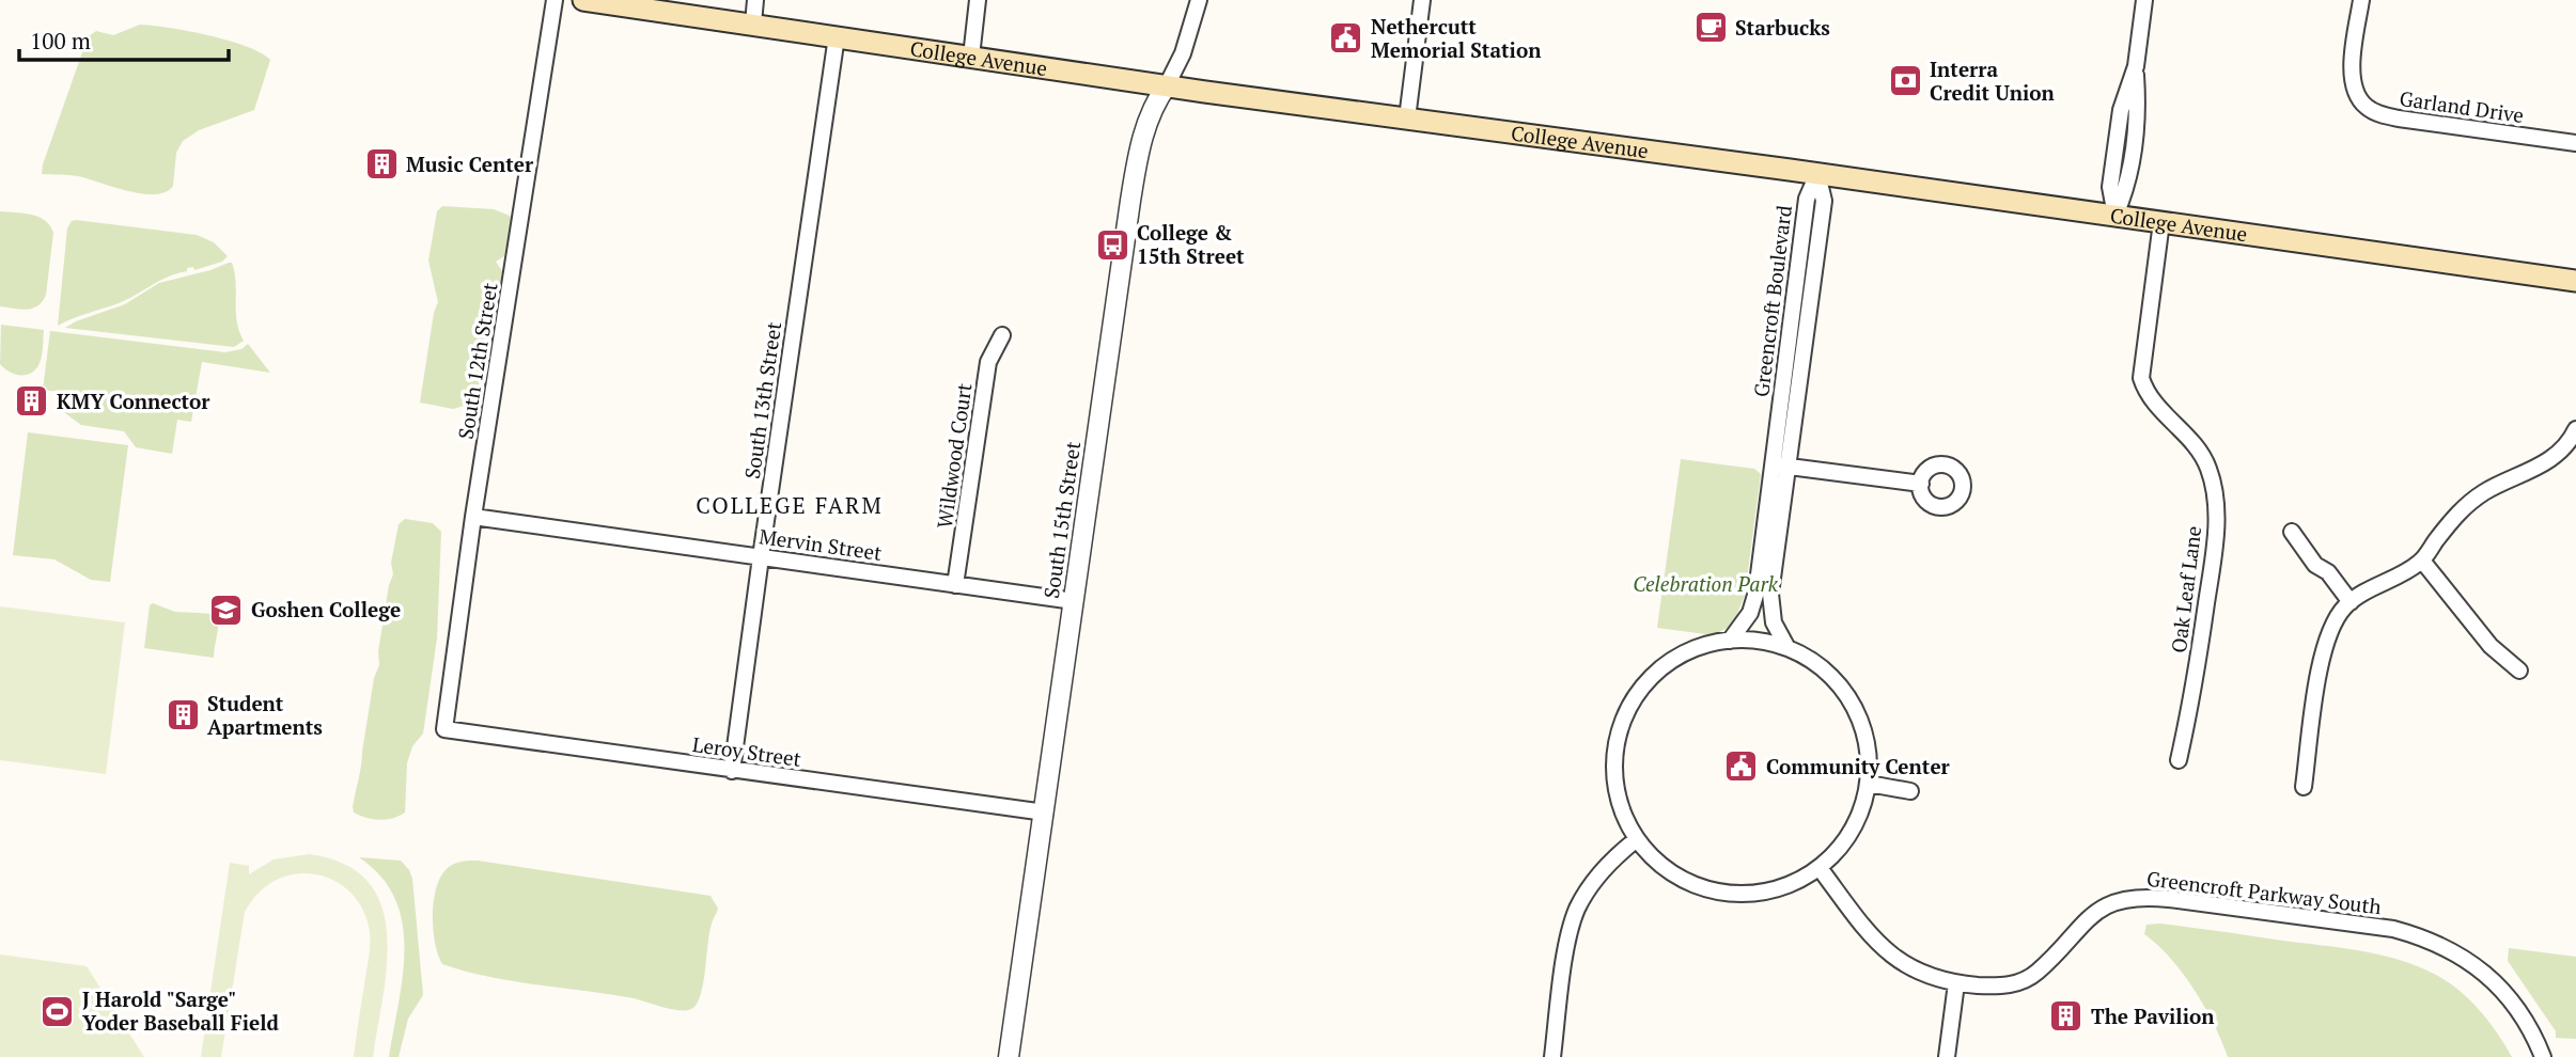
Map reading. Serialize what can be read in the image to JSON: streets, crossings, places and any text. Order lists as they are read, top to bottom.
{
  "streets": {
    "main road": ["College Avenue"],
    "street": [
      "Garland Drive",
      "Greencroft Boulevard",
      "South 12th Street",
      "South 13th Street",
      "Wildwood Court",
      "South 15th Street",
      "Mervin Street",
      "Oak Leaf Lane",
      "Leroy Street",
      "Greencroft Parkway South"
    ]
  },
  "crossings": [
    ["College Avenue", "Greencroft Boulevard"],
    ["College Avenue", "South 13th Street"],
    ["College Avenue", "South 15th Street"],
    ["College Avenue", "Oak Leaf Lane"],
    ["Greencroft Boulevard", "Greencroft Parkway South"],
    ["South 12th Street", "Mervin Street"],
    ["South 12th Street", "Leroy Street"],
    ["South 13th Street", "Mervin Street"],
    ["South 13th Street", "Leroy Street"],
    ["Wildwood Court", "Mervin Street"],
    ["South 15th Street", "Mervin Street"],
    ["South 15th Street", "Leroy Street"]
  ],
  "districts": ["COLLEGE FARM"],
  "parks": ["Celebration Park"],
  "places": {
    "cafe": ["Starbucks"],
    "public building": ["Nethercutt Memorial Station", "Community Center"],
    "bank": ["Interra Credit Union"],
    "building": [
      "Music Center",
      "KMY Connector",
      "Student Apartments",
      "The Pavilion"
    ],
    "bus stop": ["College & 15th Street"],
    "school or university": ["Goshen College"],
    "sports": ["J Harold \"Sarge\" Yoder Baseball Field"]
  },
  "scale_bar": "100 m"
}
